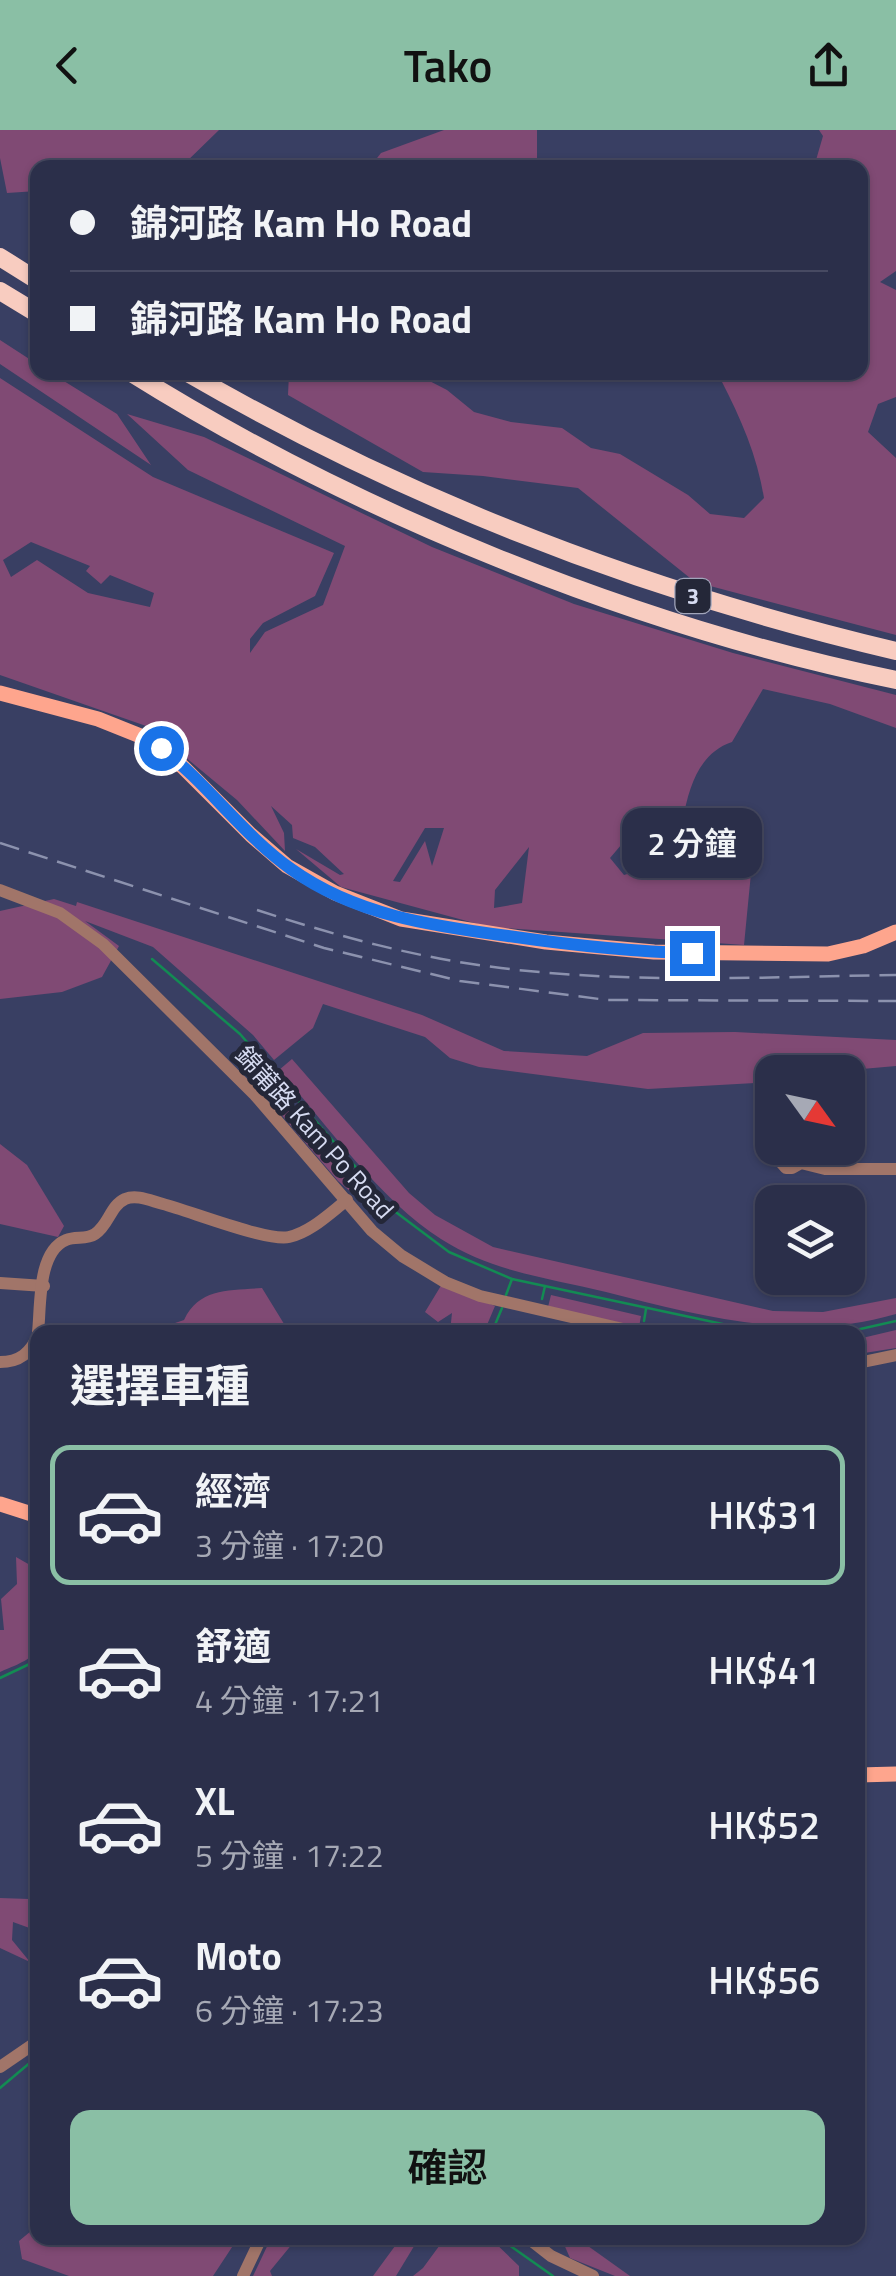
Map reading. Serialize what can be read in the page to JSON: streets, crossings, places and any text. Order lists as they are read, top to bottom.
{
  "streets": {
    "highway": ["3"],
    "street": ["錦莆路 Kam Po Road"]
  },
  "north": "bottom right",
  "page": {
    "header": "Tako",
    "banner": ["錦河路 Kam Ho Road", "錦河路 Kam Ho Road"],
    "bubble": "2 分鐘",
    "heading": "選擇車種",
    "list": [
      {
        "name": "經濟",
        "note": "3 分鐘 · 17:20",
        "value": "HK$31"
      },
      {
        "name": "舒適",
        "note": "4 分鐘 · 17:21",
        "value": "HK$41"
      },
      {
        "name": "XL",
        "note": "5 分鐘 · 17:22",
        "value": "HK$52"
      },
      {
        "name": "Moto",
        "note": "6 分鐘 · 17:23",
        "value": "HK$56"
      }
    ],
    "buttons": "確認"
  }
}
